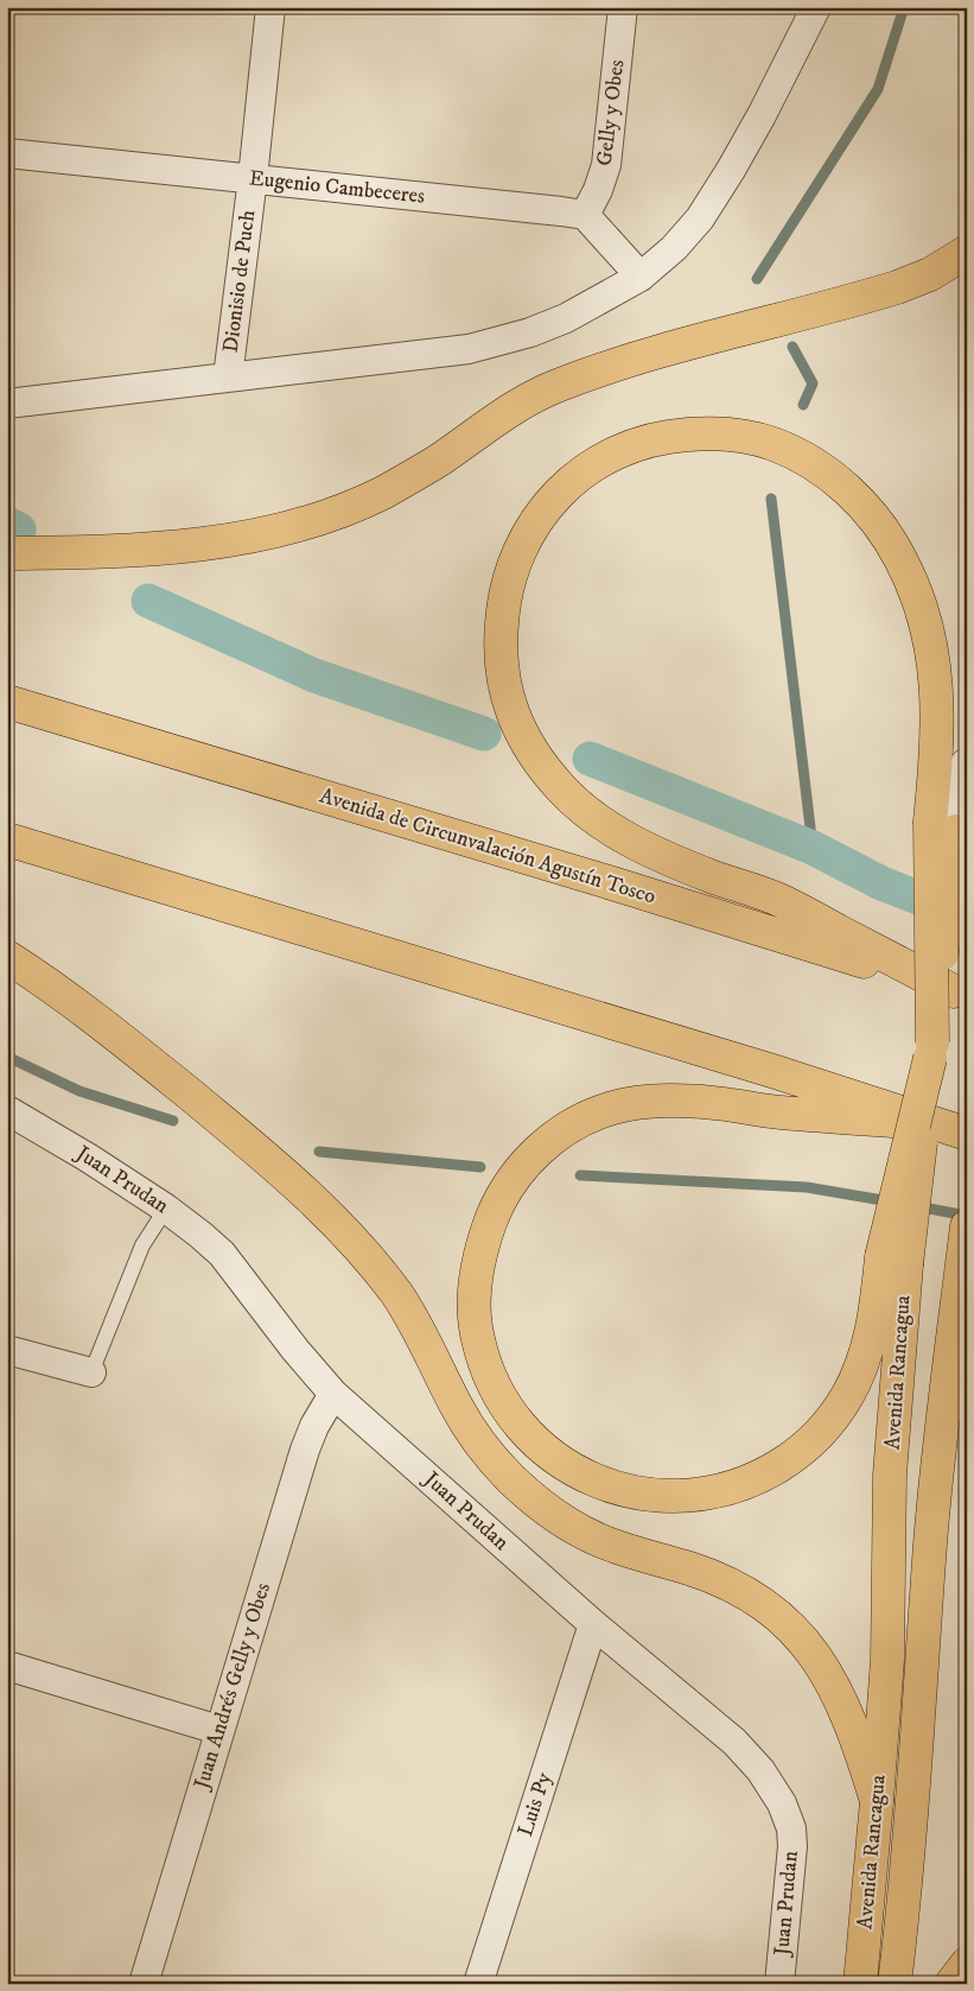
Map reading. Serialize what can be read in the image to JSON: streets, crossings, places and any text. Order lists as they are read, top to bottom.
{
  "streets": {
    "main road": ["Avenida de Circunvalación Agustín Tosco", "Avenida Rancagua"],
    "street": [
      "Gelly y Obes",
      "Eugenio Cambeceres",
      "Dionisio de Puch",
      "Juan Prudan",
      "Juan Andrés Gelly y Obes",
      "Luis Py"
    ]
  },
  "crossings": [
    ["Gelly y Obes", "Eugenio Cambeceres"],
    ["Eugenio Cambeceres", "Dionisio de Puch"],
    ["Juan Prudan", "Juan Andrés Gelly y Obes"],
    ["Juan Prudan", "Luis Py"]
  ]
}
